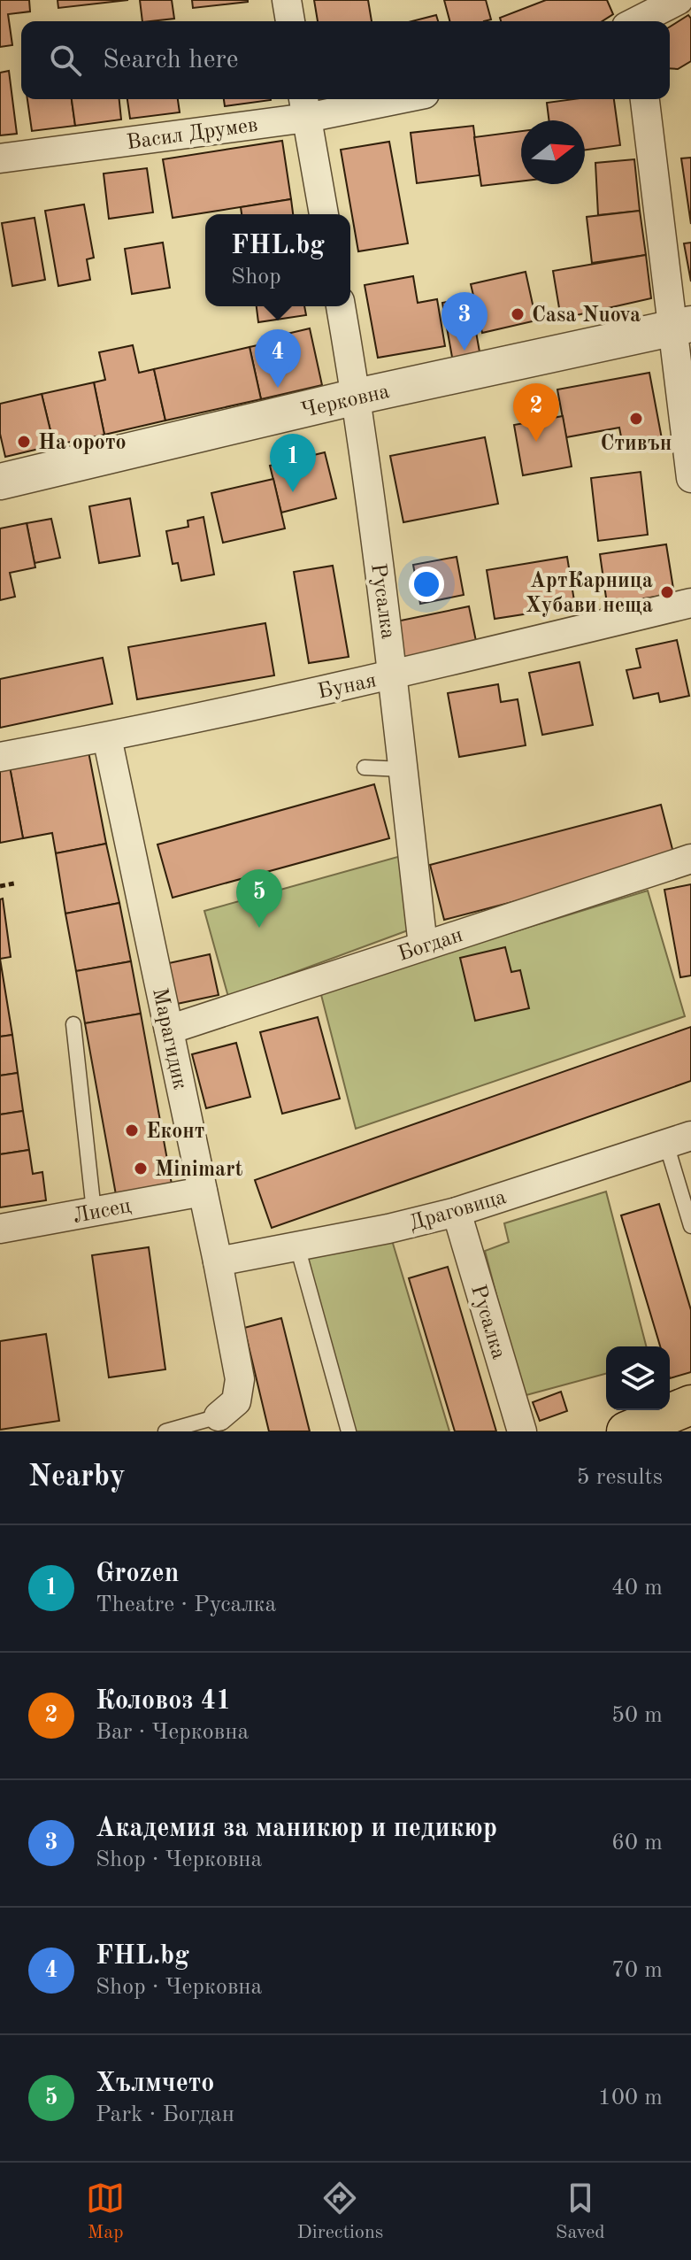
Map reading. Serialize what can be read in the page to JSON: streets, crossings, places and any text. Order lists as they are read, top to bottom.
{
  "streets": {
    "street": [
      "Васил Друмев",
      "Черковна",
      "Русалка",
      "Буная",
      "Богдан",
      "Марагидик",
      "Драговица",
      "Лисец"
    ]
  },
  "crossings": [
    ["Черковна", "Русалка"],
    ["Русалка", "Буная"],
    ["Русалка", "Богдан"],
    ["Русалка", "Драговица"],
    ["Буная", "Марагидик"],
    ["Богдан", "Марагидик"],
    ["Марагидик", "Драговица"],
    ["Марагидик", "Лисец"]
  ],
  "places": [
    "Casa Nuova",
    "Стивън",
    "На орото",
    "АртКарница Хубави неща",
    "Еконт",
    "Minimart"
  ],
  "north": "right",
  "page": {
    "search": "Search here",
    "popup": ["FHL.bg", "Shop"],
    "pins": [
      "3",
      "4",
      "2",
      "1",
      "5"
    ],
    "heading": ["Nearby", "5 results"],
    "list": [
      {
        "mark": "1",
        "name": "Grozen",
        "note": "Theatre · Русалка",
        "value": "40 m"
      },
      {
        "mark": "2",
        "name": "Коловоз 41",
        "note": "Bar · Черковна",
        "value": "50 m"
      },
      {
        "mark": "3",
        "name": "Академия за маникюр и педикюр",
        "note": "Shop · Черковна",
        "value": "60 m"
      },
      {
        "mark": "4",
        "name": "FHL.bg",
        "note": "Shop · Черковна",
        "value": "70 m"
      },
      {
        "mark": "5",
        "name": "Хълмчето",
        "note": "Park · Богдан",
        "value": "100 m"
      }
    ],
    "nav": ["Map", "Directions", "Saved"]
  }
}
